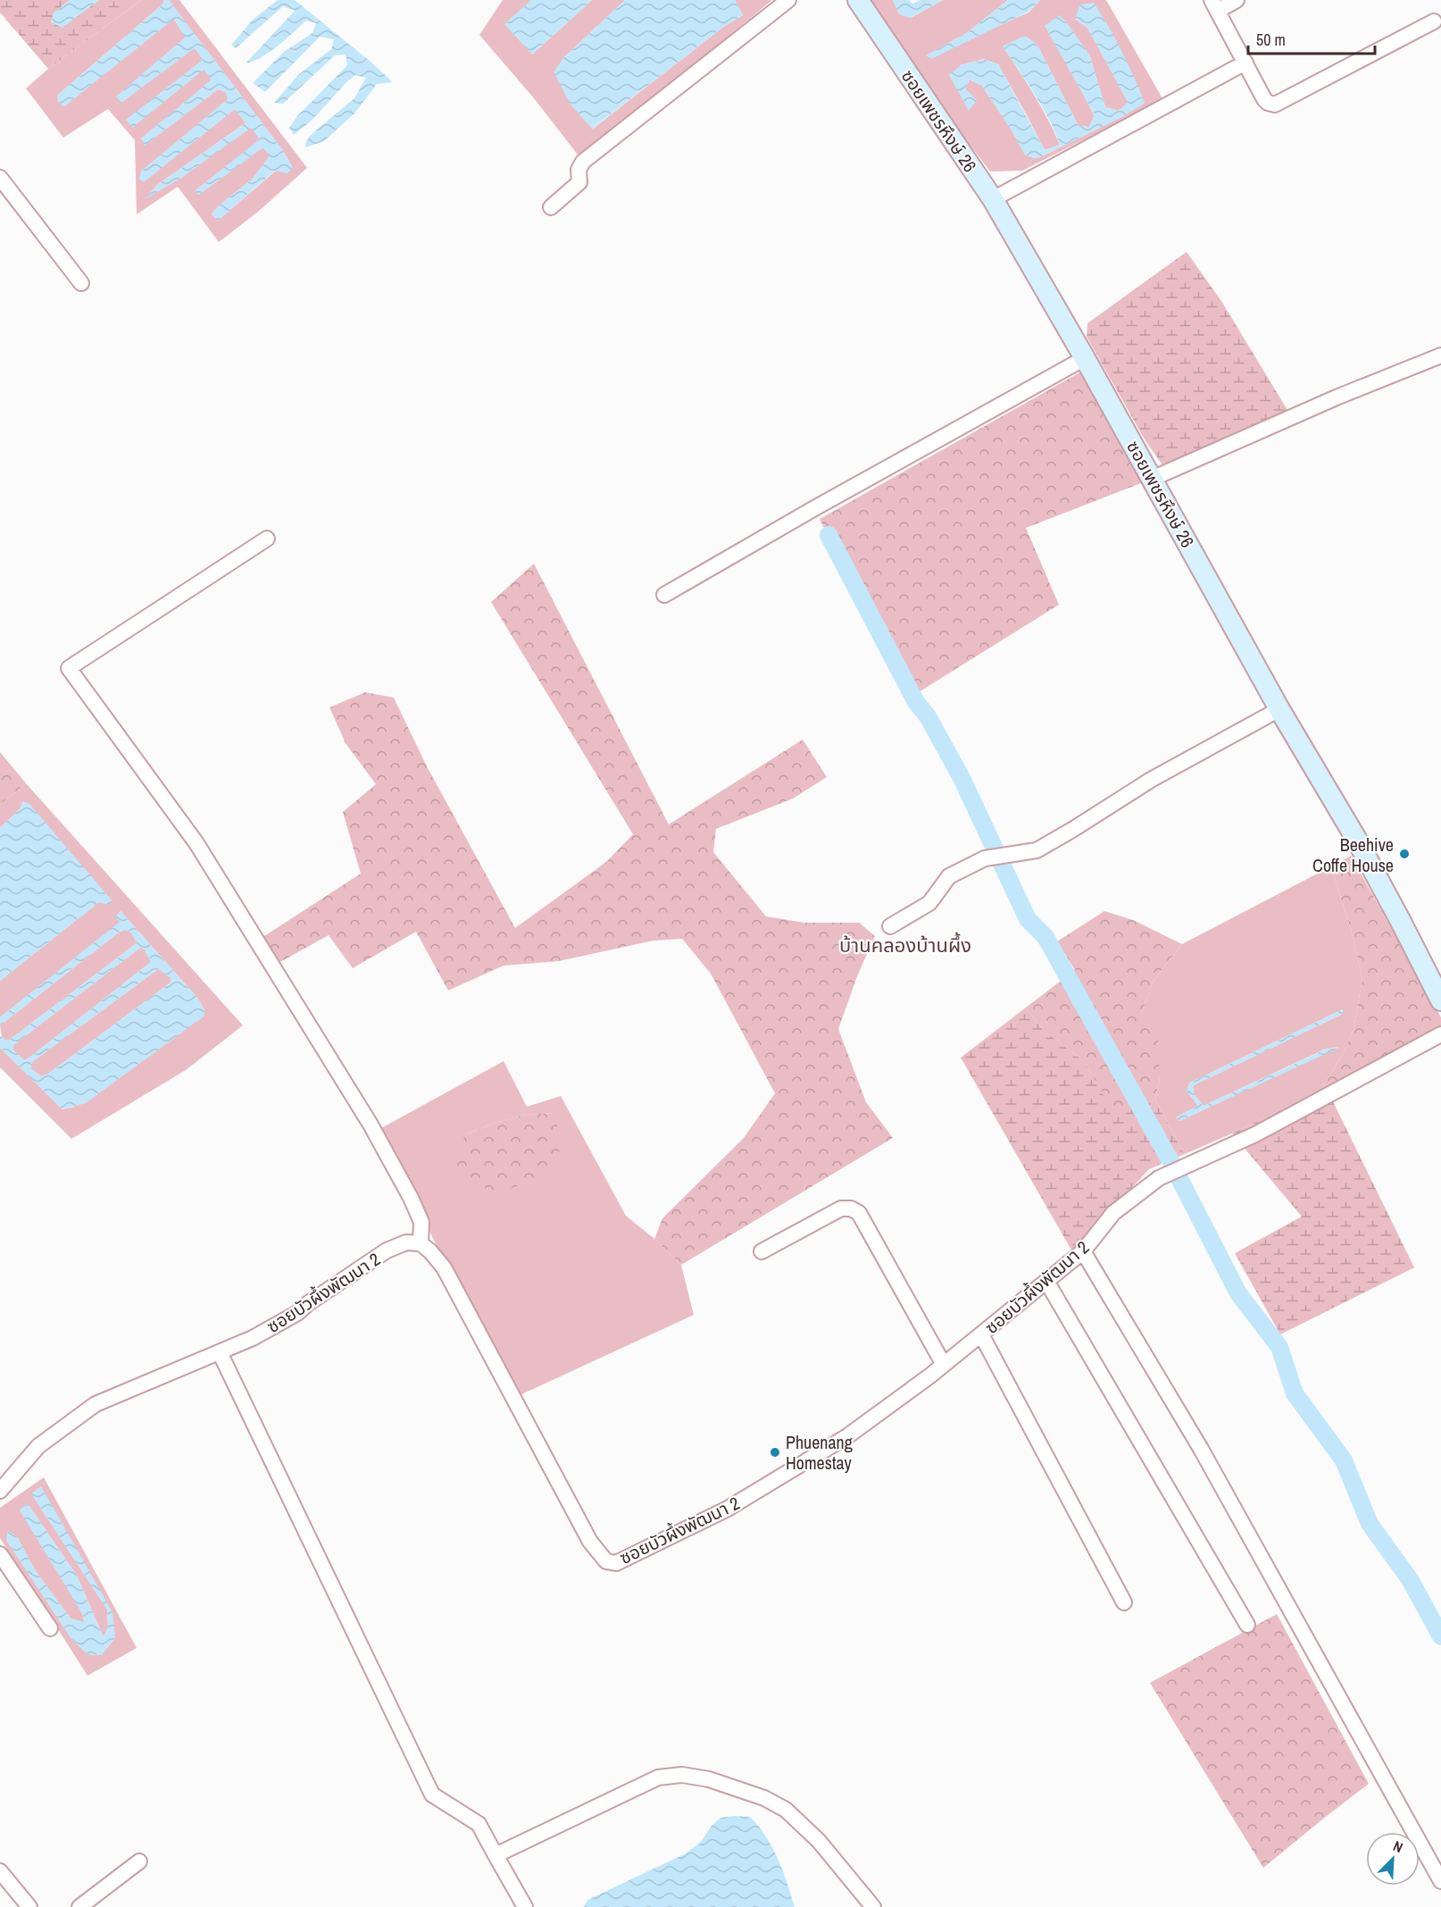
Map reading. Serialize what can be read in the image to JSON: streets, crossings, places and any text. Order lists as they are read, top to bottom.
{
  "streets": {
    "street": ["ซอยเพชรหึงษ์ 26", "ซอยบัวผึ้งพัฒนา 2"]
  },
  "districts": ["บ้านคลองบ้านผึ้ง"],
  "places": ["Beehive Coffe House", "Phuenang Homestay"],
  "scale_bar": "50 m",
  "north": "top right"
}
